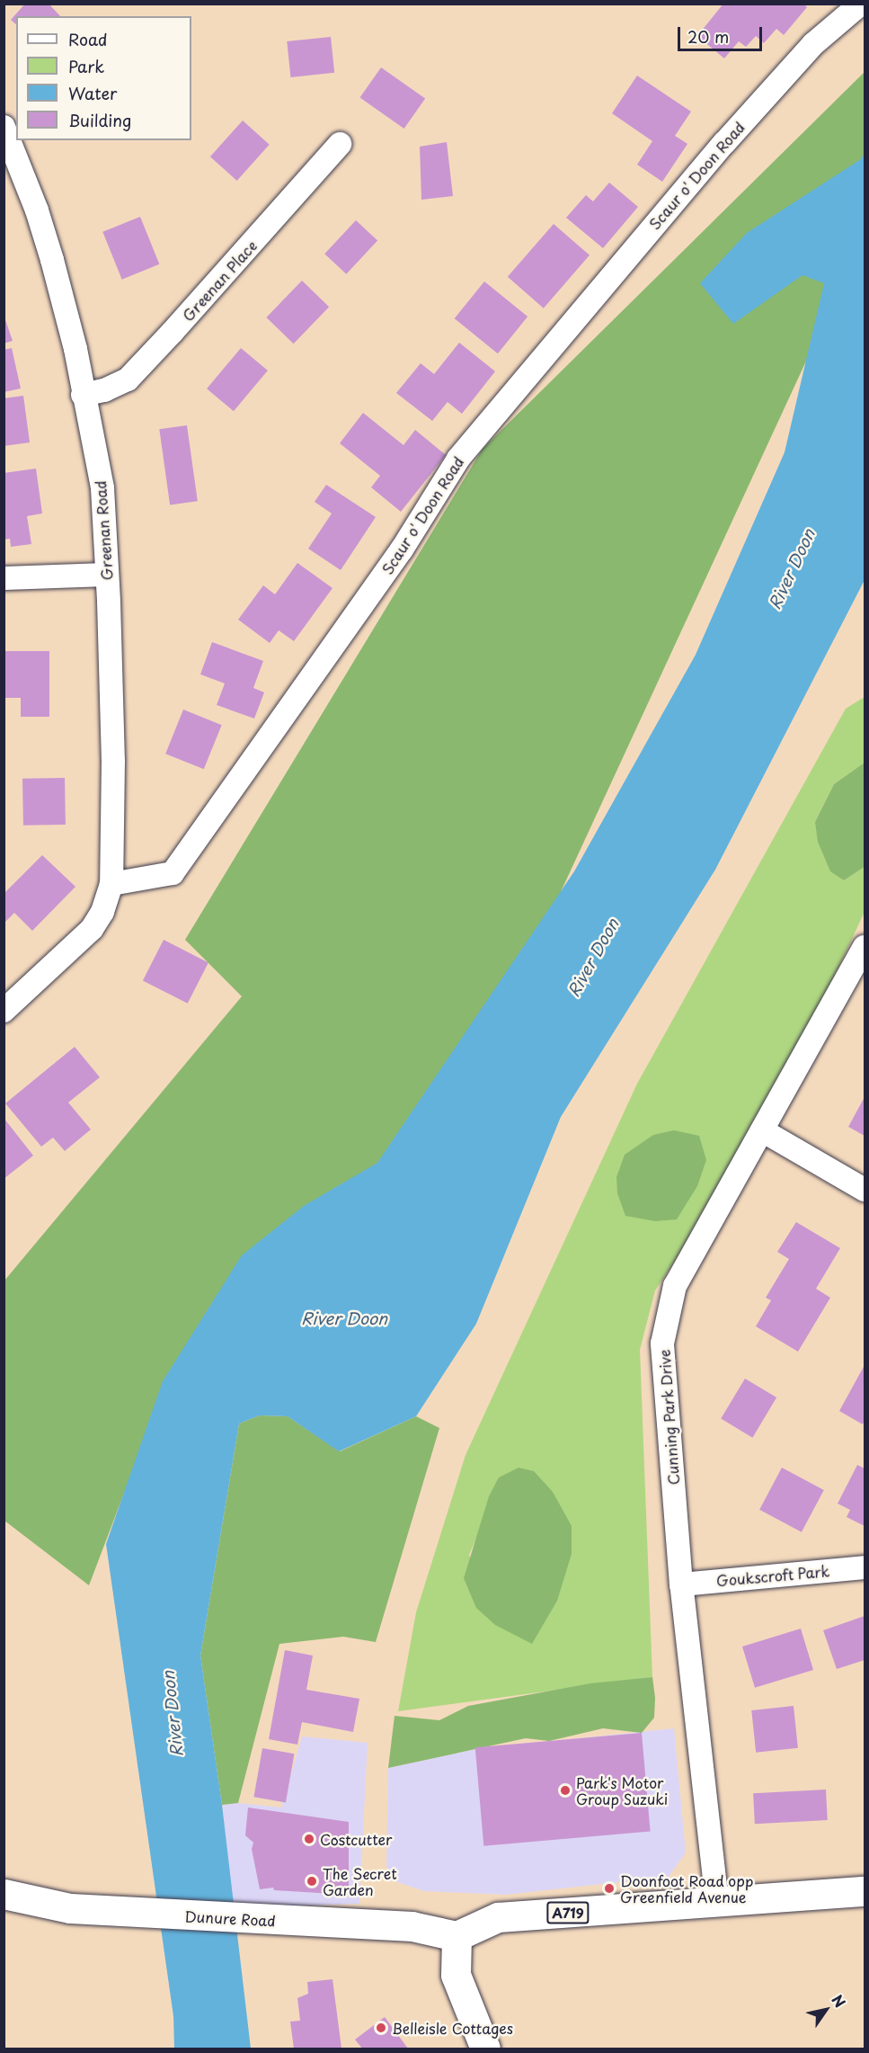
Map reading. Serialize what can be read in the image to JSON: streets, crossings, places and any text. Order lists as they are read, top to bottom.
{
  "streets": {
    "main road": ["A719", "Dunure Road"],
    "street": [
      "Scaur o' Doon Road",
      "Greenan Place",
      "Greenan Road",
      "Cunning Park Drive",
      "Goukscroft Park"
    ]
  },
  "crossings": [
    ["Scaur o' Doon Road", "Greenan Road"],
    ["Greenan Place", "Greenan Road"],
    ["Cunning Park Drive", "Goukscroft Park"],
    ["Cunning Park Drive", "A719"],
    ["A719", "Dunure Road"]
  ],
  "water": ["River Doon"],
  "places": [
    "Park's Motor Group Suzuki",
    "Costcutter",
    "The Secret Garden",
    "Doonfoot Road opp Greenfield Avenue",
    "Belleisle Cottages"
  ],
  "legend": [
    "Road",
    "Park",
    "Water",
    "Building"
  ],
  "scale_bar": "20 m",
  "north": "top right"
}
